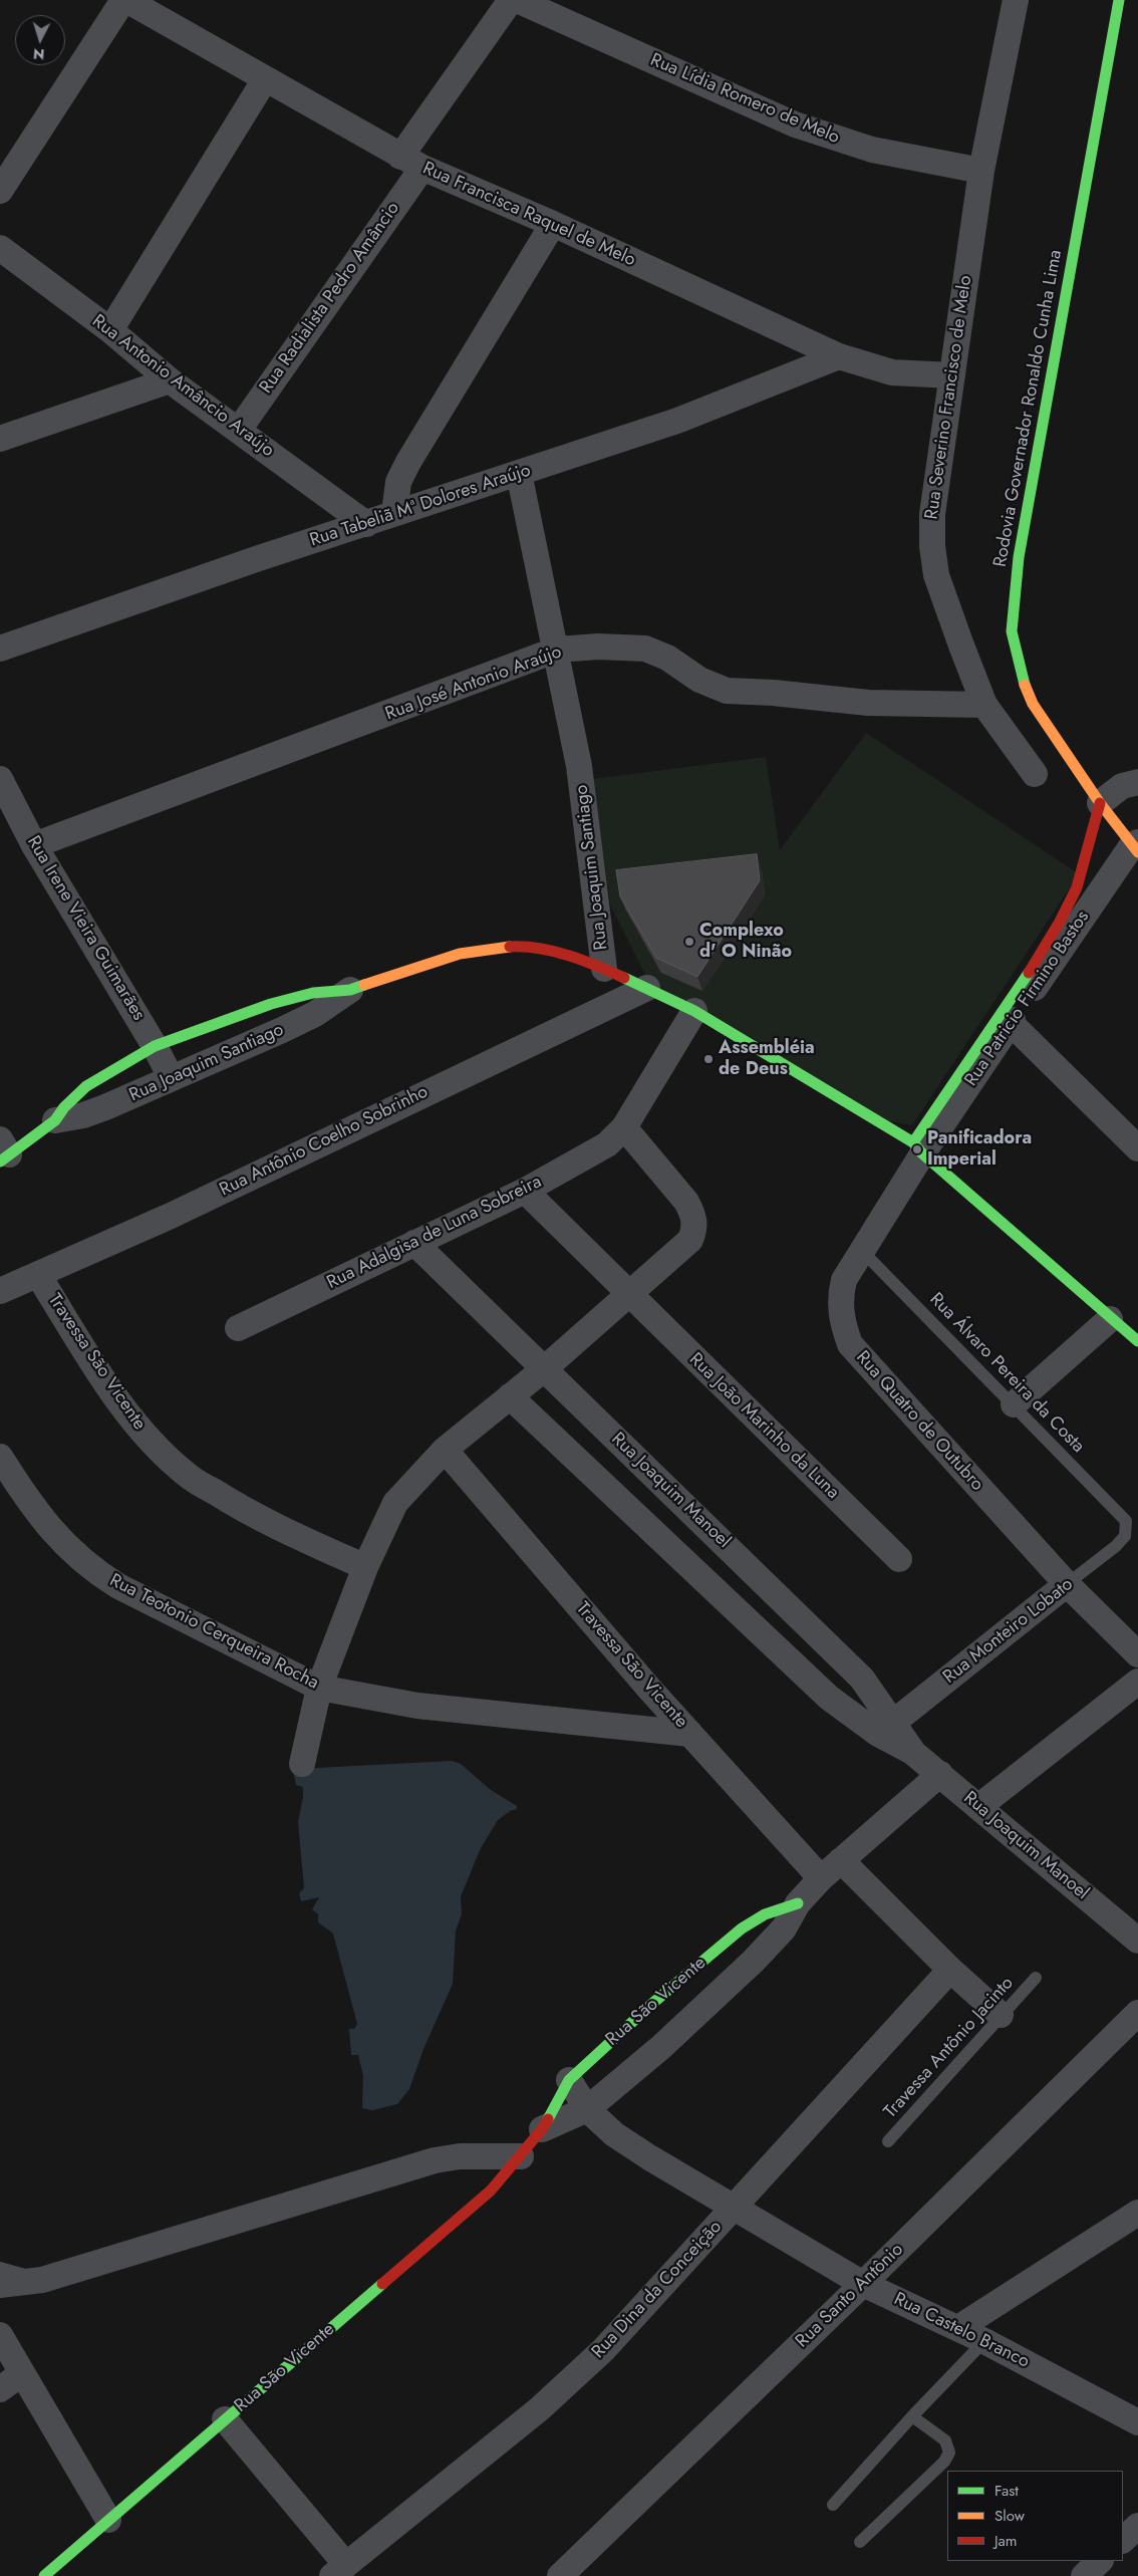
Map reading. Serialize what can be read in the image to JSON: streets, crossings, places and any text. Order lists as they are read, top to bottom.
{
  "streets": {
    "street": [
      "Rua Lídia Romero de Melo",
      "Rua Francisca Raquel de Melo",
      "Rua Radialista Pedro Amâncio",
      "Rua Antonio Amâncio Araújo",
      "Rua Severino Francisco de Melo",
      "Rodovia Governador Ronaldo Cunha Lima",
      "Rua Tabeliã Mª Dolores Araújo",
      "Rua José Antonio Araújo",
      "Rua Joaquim Santiago",
      "Rua Irene Vieira Guimarães",
      "Rua Patricio Firmino Bastos",
      "Rua Antônio Coelho Sobrinho",
      "Rua Adalgisa de Luna Sobreira",
      "Travessa São Vicente",
      "Rua Quatro de Outubro",
      "Rua João Marinho da Luna",
      "Rua Joaquim Manoel",
      "Rua Monteiro Lobato",
      "Rua Teotonio Cerqueira Rocha",
      "Rua São Vicente",
      "Rua Dina da Conceição",
      "Rua Santo Antônio",
      "Rua Castelo Branco"
    ],
    "lane": ["Rua Álvaro Pereira da Costa", "Travessa Antônio Jacinto"]
  },
  "crossings": [
    ["Rua Lídia Romero de Melo", "Rua Severino Francisco de Melo"],
    ["Rua Francisca Raquel de Melo", "Rua Radialista Pedro Amâncio"],
    ["Rua Francisca Raquel de Melo", "Rua Severino Francisco de Melo"],
    ["Rua Francisca Raquel de Melo", "Rua Tabeliã Mª Dolores Araújo"],
    ["Rua Radialista Pedro Amâncio", "Rua Antonio Amâncio Araújo"],
    ["Rua Antonio Amâncio Araújo", "Rua Tabeliã Mª Dolores Araújo"],
    ["Rua Severino Francisco de Melo", "Rua José Antonio Araújo"],
    ["Rodovia Governador Ronaldo Cunha Lima", "Rua Patricio Firmino Bastos"],
    ["Rua Tabeliã Mª Dolores Araújo", "Rua Joaquim Santiago"],
    ["Rua José Antonio Araújo", "Rua Joaquim Santiago"],
    ["Rua José Antonio Araújo", "Rua Irene Vieira Guimarães"],
    ["Rua Joaquim Santiago", "Rua Irene Vieira Guimarães"],
    ["Rua Joaquim Santiago", "Rua Patricio Firmino Bastos"],
    ["Rua Joaquim Santiago", "Rua Antônio Coelho Sobrinho"],
    ["Rua Joaquim Santiago", "Rua Quatro de Outubro"],
    ["Rua Patricio Firmino Bastos", "Rua Quatro de Outubro"],
    ["Rua Antônio Coelho Sobrinho", "Travessa São Vicente"],
    ["Rua Adalgisa de Luna Sobreira", "Rua João Marinho da Luna"],
    ["Rua Adalgisa de Luna Sobreira", "Rua Joaquim Manoel"],
    ["Travessa São Vicente", "Rua Teotonio Cerqueira Rocha"],
    ["Travessa São Vicente", "Rua São Vicente"],
    ["Rua Álvaro Pereira da Costa", "Rua Quatro de Outubro"],
    ["Rua Álvaro Pereira da Costa", "Rua Monteiro Lobato"],
    ["Rua Quatro de Outubro", "Rua Monteiro Lobato"],
    ["Rua Joaquim Manoel", "Rua Monteiro Lobato"],
    ["Rua Joaquim Manoel", "Rua São Vicente"],
    ["Rua São Vicente", "Rua Castelo Branco"],
    ["Rua Dina da Conceição", "Rua Castelo Branco"],
    ["Rua Santo Antônio", "Rua Castelo Branco"]
  ],
  "places": ["Complexo d' O Ninão", "Assembléia de Deus", "Panificadora Imperial"],
  "legend": ["Fast", "Slow", "Jam"],
  "north": "bottom"
}
